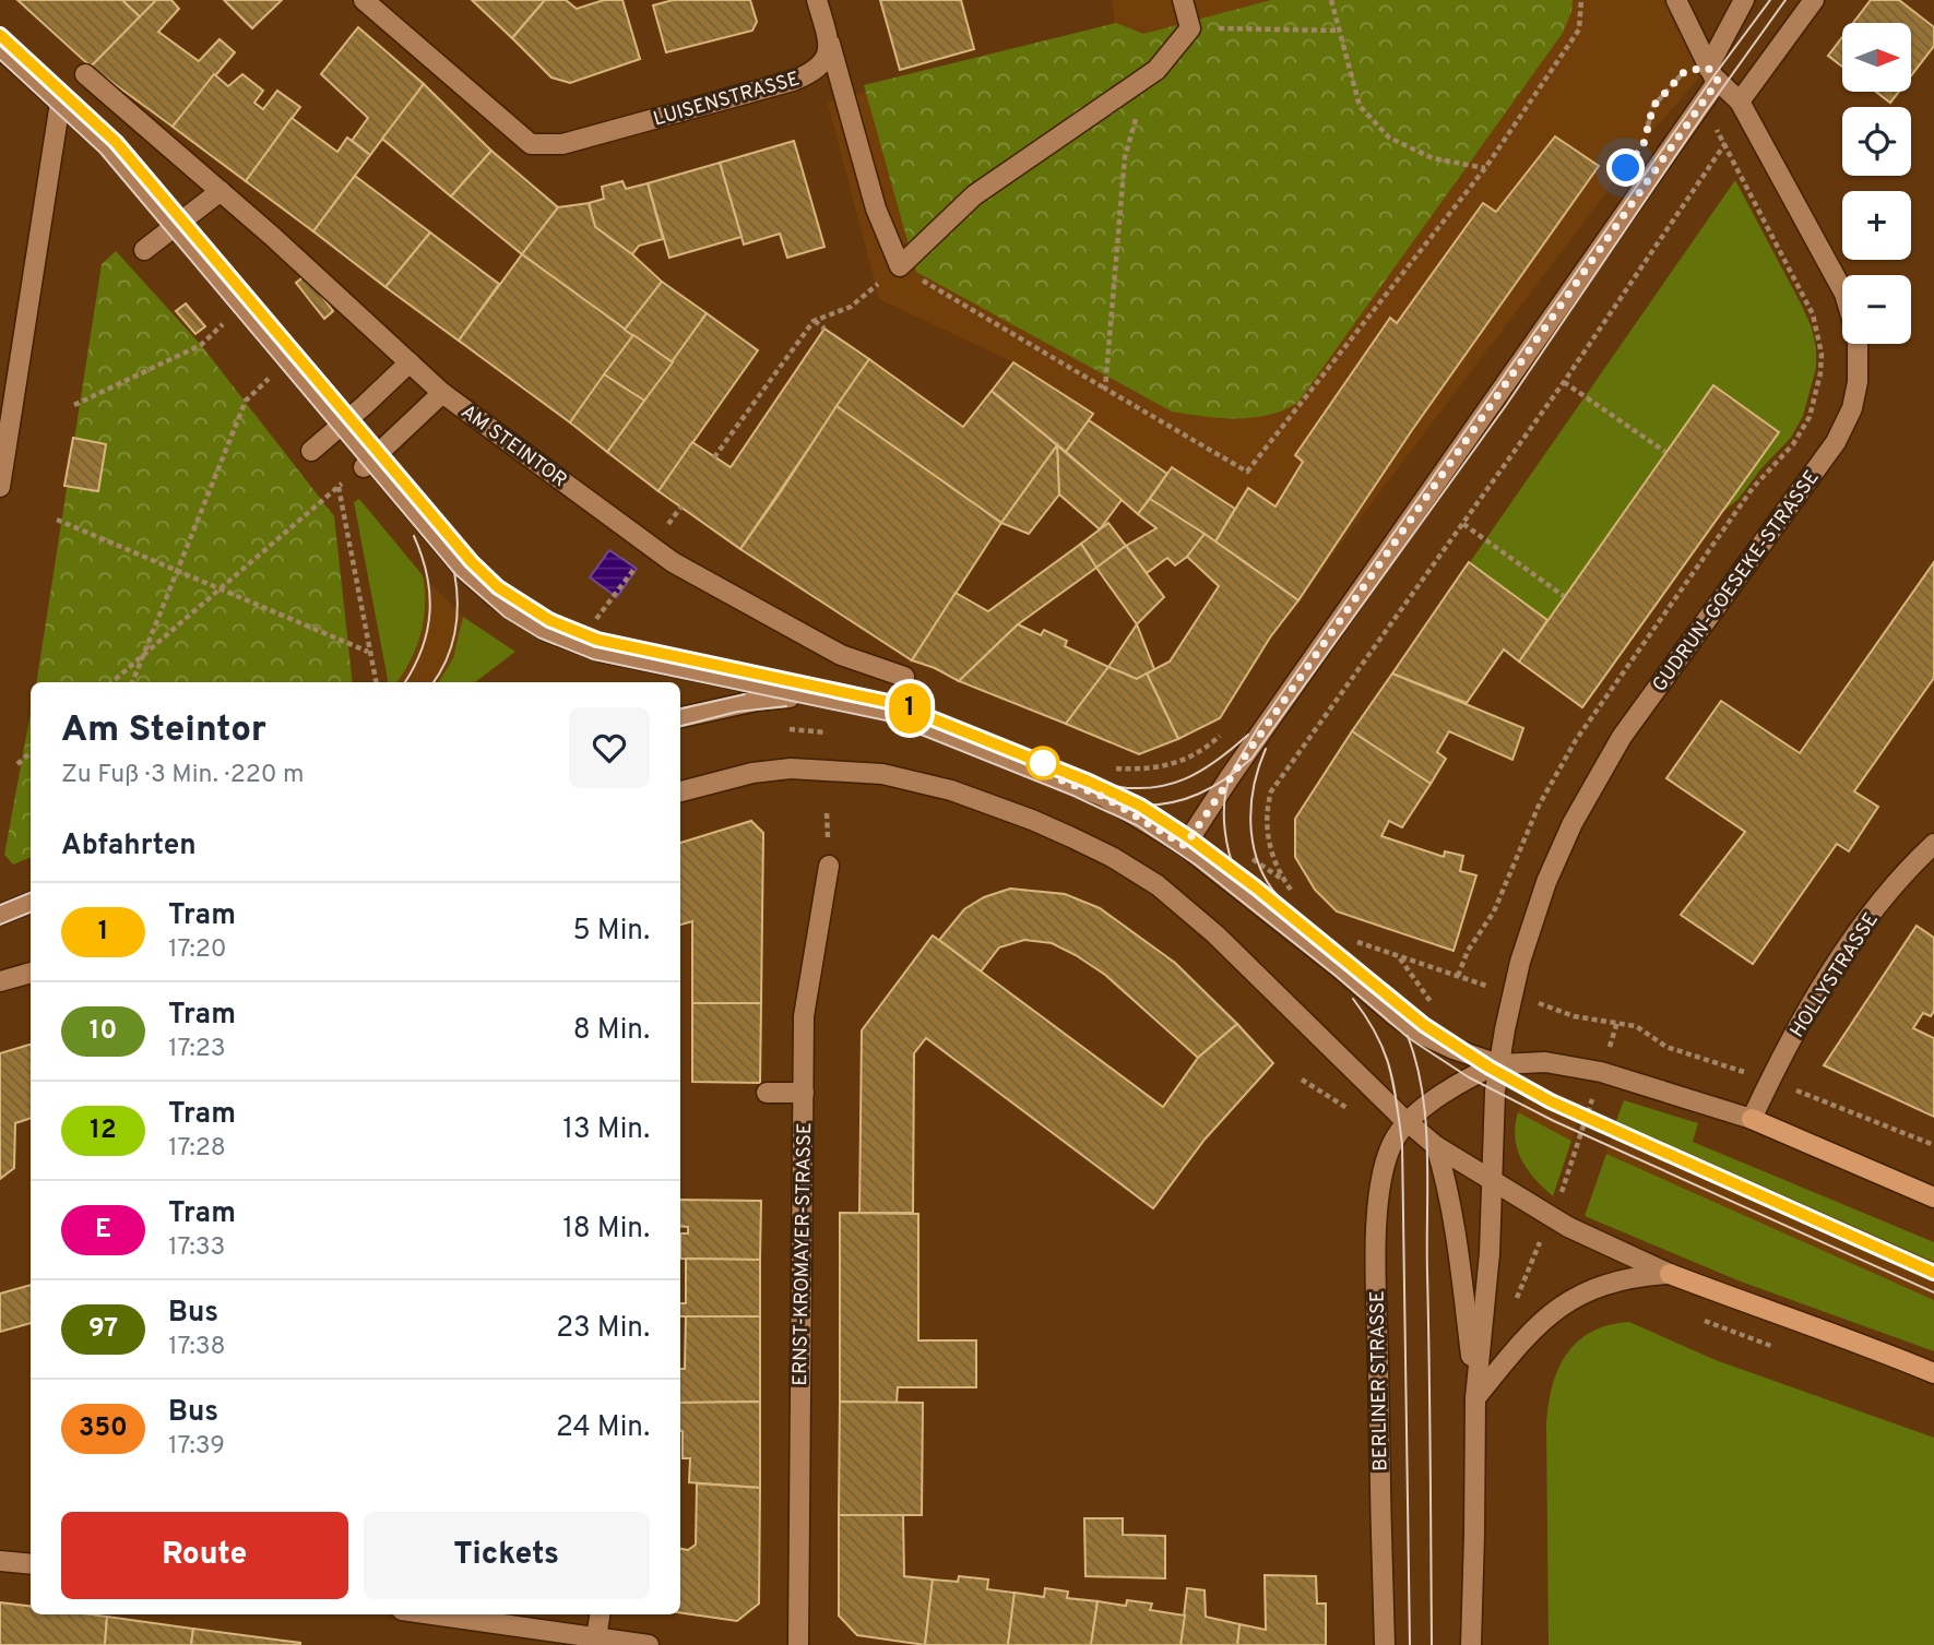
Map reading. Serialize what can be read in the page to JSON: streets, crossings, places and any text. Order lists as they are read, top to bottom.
{
  "streets": {
    "street": [
      "LUISENSTRASSE",
      "AM STEINTOR",
      "GUDRUN-GOESEKE-STRASSE",
      "HOLLYSTRASSE",
      "ERNST-KROMAYER-STRASSE",
      "BERLINER STRASSE"
    ]
  },
  "lines": ["tram line 1"],
  "north": "right",
  "page": {
    "on_map": "1",
    "map_buttons": ["+", "−"],
    "heading": [
      ["Am Steintor", "Zu Fuß · 3 Min. · 220 m"],
      "Abfahrten"
    ],
    "list": [
      {
        "mark": "1",
        "name": "Tram",
        "note": "17:20",
        "value": "5 Min."
      },
      {
        "mark": "10",
        "name": "Tram",
        "note": "17:23",
        "value": "8 Min."
      },
      {
        "mark": "12",
        "name": "Tram",
        "note": "17:28",
        "value": "13 Min."
      },
      {
        "mark": "E",
        "name": "Tram",
        "note": "17:33",
        "value": "18 Min."
      },
      {
        "mark": "97",
        "name": "Bus",
        "note": "17:38",
        "value": "23 Min."
      },
      {
        "mark": "350",
        "name": "Bus",
        "note": "17:39",
        "value": "24 Min."
      }
    ],
    "buttons": ["Route", "Tickets"]
  }
}
